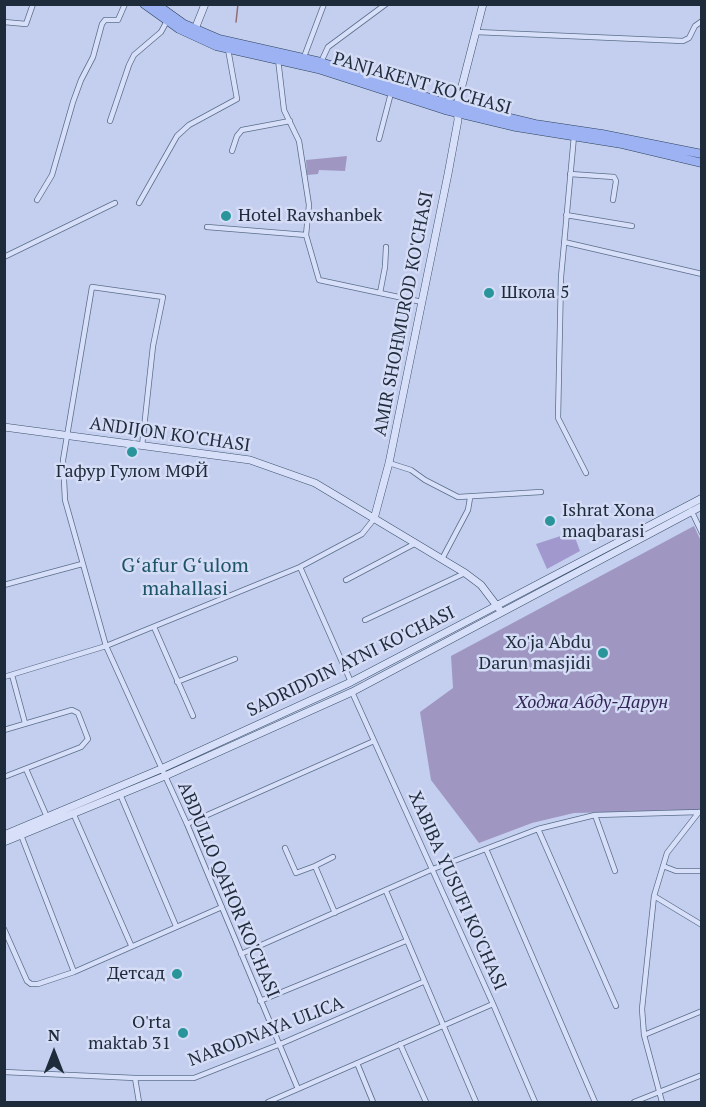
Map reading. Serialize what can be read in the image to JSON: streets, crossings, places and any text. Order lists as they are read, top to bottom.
{
  "streets": {
    "main road": [
      "PANJAKENT KO'CHASI",
      "AMIR SHOHMUROD KO'CHASI",
      "ANDIJON KO'CHASI",
      "SADRIDDIN AYNI KO'CHASI"
    ],
    "street": ["ABDULLO QAHOR KO'CHASI", "XABIBA YUSUFI KO'CHASI", "NARODNAYA ULICA"]
  },
  "crossings": [
    ["PANJAKENT KO'CHASI", "AMIR SHOHMUROD KO'CHASI"],
    ["AMIR SHOHMUROD KO'CHASI", "ANDIJON KO'CHASI"],
    ["ANDIJON KO'CHASI", "SADRIDDIN AYNI KO'CHASI"],
    ["ANDIJON KO'CHASI", "ABDULLO QAHOR KO'CHASI"],
    ["SADRIDDIN AYNI KO'CHASI", "ABDULLO QAHOR KO'CHASI"],
    ["SADRIDDIN AYNI KO'CHASI", "XABIBA YUSUFI KO'CHASI"],
    ["ABDULLO QAHOR KO'CHASI", "NARODNAYA ULICA"]
  ],
  "districts": ["Gʻafur Gʻulom mahallasi"],
  "parks": ["Ходжа Абду-Дарун"],
  "places": [
    "Hotel Ravshanbek",
    "Школа 5",
    "Гафур Гулом МФЙ",
    "Ishrat Хоnа mаqbаrasi",
    "Xo'ja Abdu Darun masjidi",
    "Детсад",
    "O'rta maktab 31"
  ],
  "north": "top"
}
